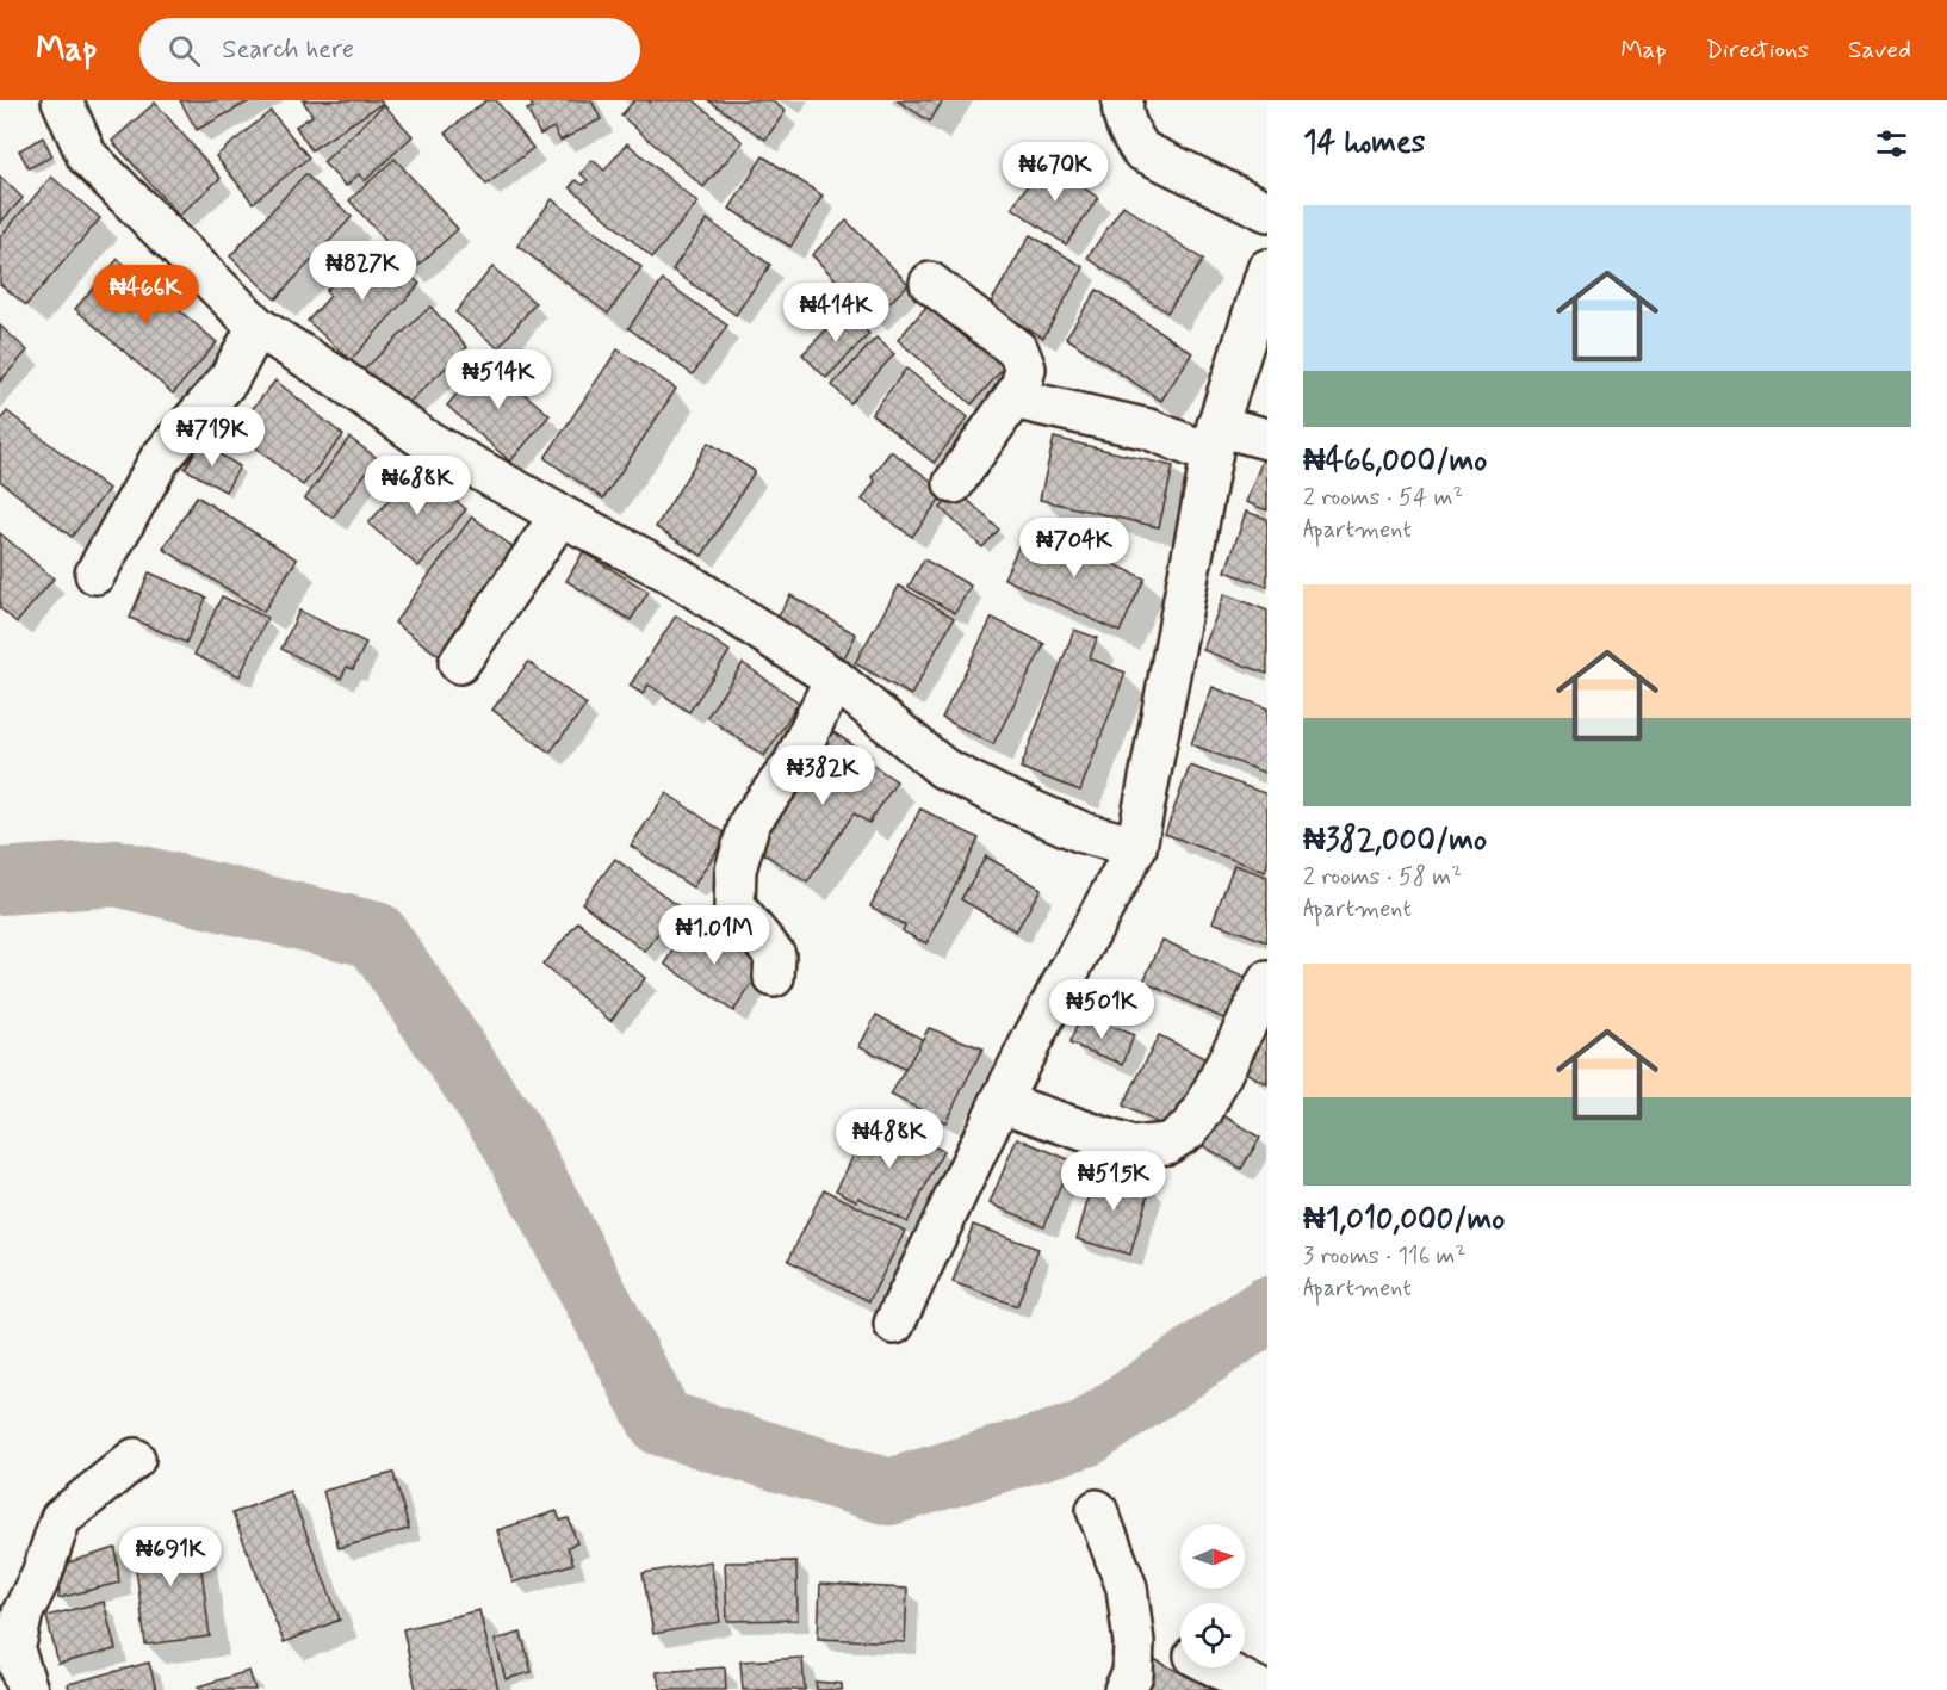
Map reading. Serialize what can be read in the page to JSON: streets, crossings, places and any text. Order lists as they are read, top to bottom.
{
  "north": "right",
  "page": {
    "header": "Map",
    "search": "Search here",
    "nav": ["Map", "Directions", "Saved"],
    "heading": "14 homes",
    "price": [
      "₦670K",
      "₦827K",
      "₦466K",
      "₦414K",
      "₦514K",
      "₦719K",
      "₦688K",
      "₦704K",
      "₦382K",
      "₦1.01M",
      "₦501K",
      "₦488K",
      "₦515K",
      "₦691K"
    ],
    "list": [
      {
        "name": "₦466,000/mo",
        "note": "2 rooms · 54 m² · Apartment"
      },
      {
        "name": "₦382,000/mo",
        "note": "2 rooms · 58 m² · Apartment"
      },
      {
        "name": "₦1,010,000/mo",
        "note": "3 rooms · 116 m² · Apartment"
      }
    ]
  }
}
